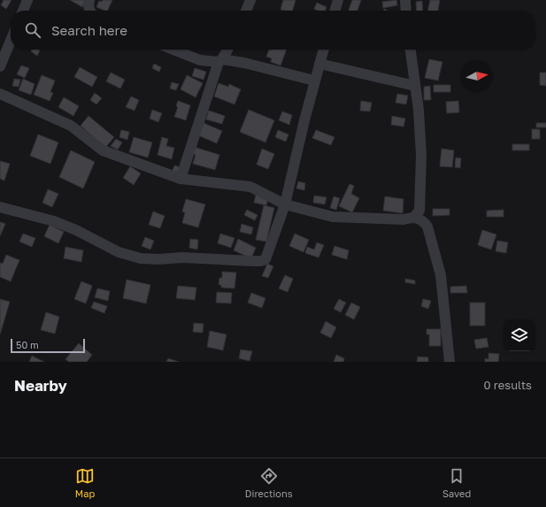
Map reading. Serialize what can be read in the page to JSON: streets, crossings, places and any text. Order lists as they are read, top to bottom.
{
  "scale_bar": "50 m",
  "north": "right",
  "page": {
    "search": "Search here",
    "scale": "50 m",
    "heading": ["Nearby", "0 results"],
    "nav": ["Map", "Directions", "Saved"]
  }
}
